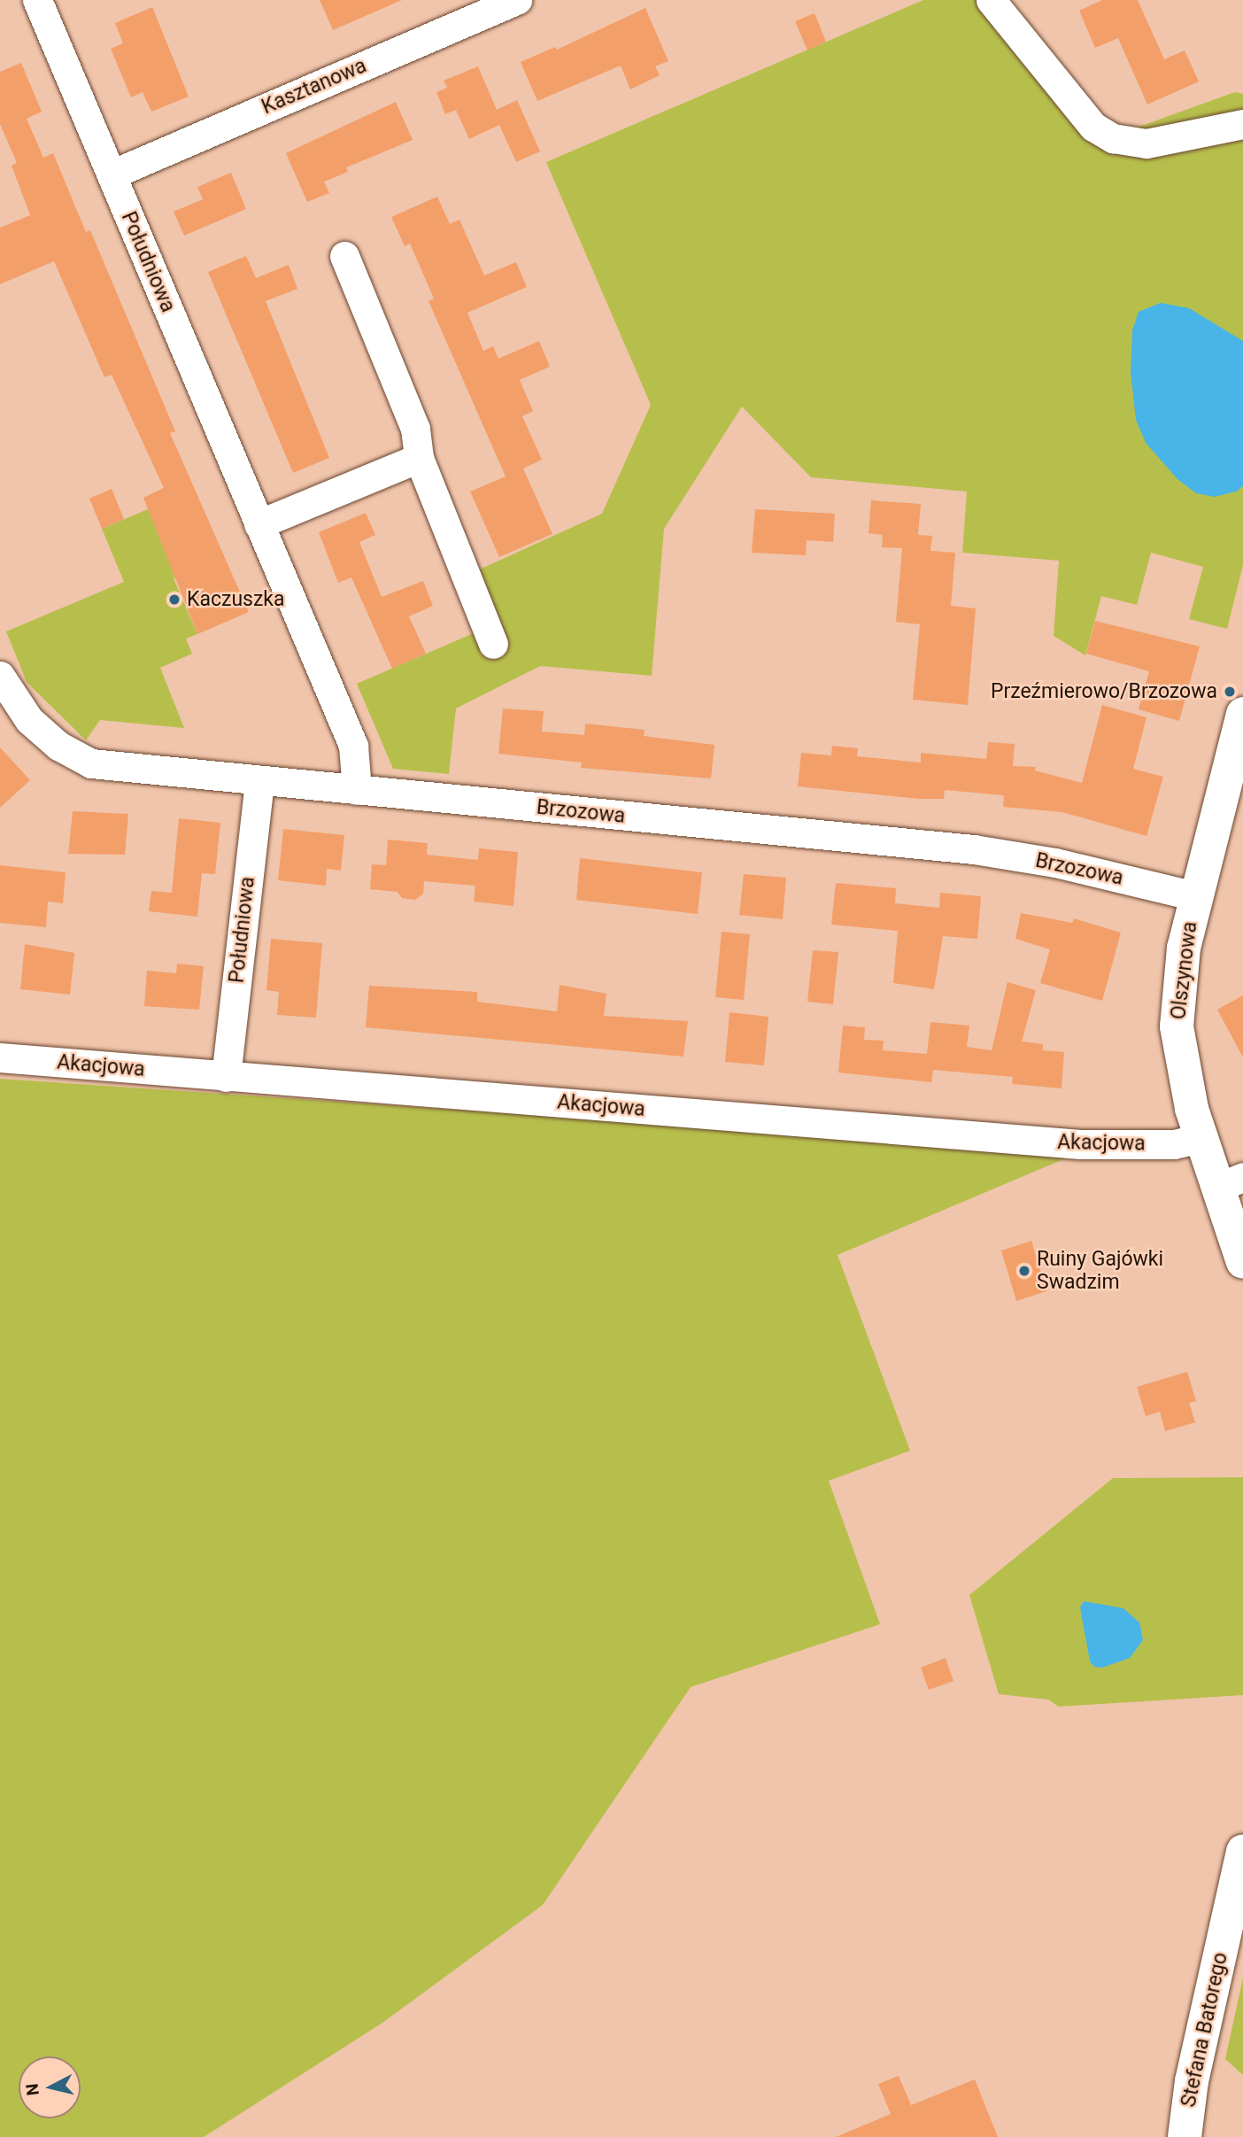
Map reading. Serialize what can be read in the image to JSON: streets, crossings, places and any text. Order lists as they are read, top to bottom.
{
  "streets": {
    "street": [
      "Kasztanowa",
      "Południowa",
      "Brzozowa",
      "Olszynowa",
      "Akacjowa",
      "Stefana Batorego"
    ]
  },
  "crossings": [
    ["Kasztanowa", "Południowa"],
    ["Południowa", "Brzozowa"],
    ["Południowa", "Akacjowa"],
    ["Brzozowa", "Olszynowa"],
    ["Olszynowa", "Akacjowa"]
  ],
  "places": ["Kaczuszka", "Przeźmierowo/Brzozowa", "Ruiny Gajówki Swadzim"],
  "north": "left"
}
